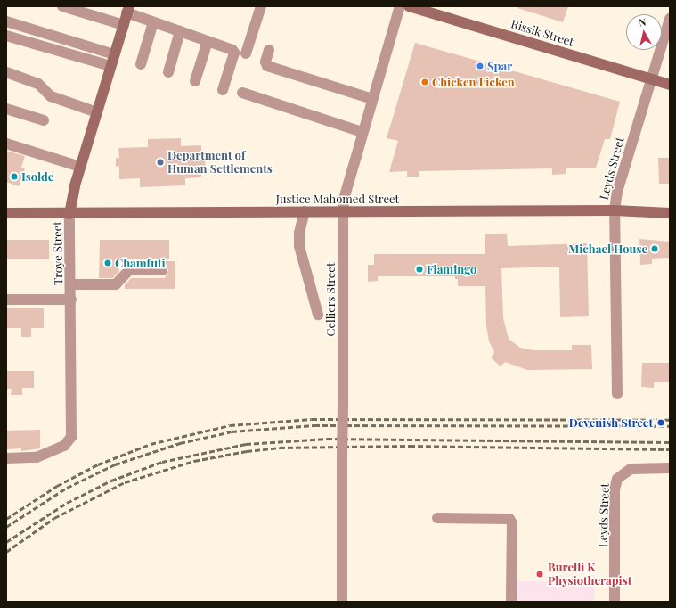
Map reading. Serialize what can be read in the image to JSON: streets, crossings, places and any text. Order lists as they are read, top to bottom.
{
  "streets": {
    "main road": ["Rissik Street", "Justice Mahomed Street", "Troye Street"],
    "street": ["Leyds Street", "Celliers Street"]
  },
  "crossings": [
    ["Rissik Street", "Leyds Street"],
    ["Leyds Street", "Justice Mahomed Street"],
    ["Justice Mahomed Street", "Troye Street"],
    ["Justice Mahomed Street", "Celliers Street"]
  ],
  "places": [
    "Spar",
    "Chicken Licken",
    "Department of Human Settlements",
    "Isolde",
    "Michael House",
    "Chamfuti",
    "Flamingo",
    "Devenish Street",
    "Burelli K Physiotherapist"
  ],
  "north": "top"
}
